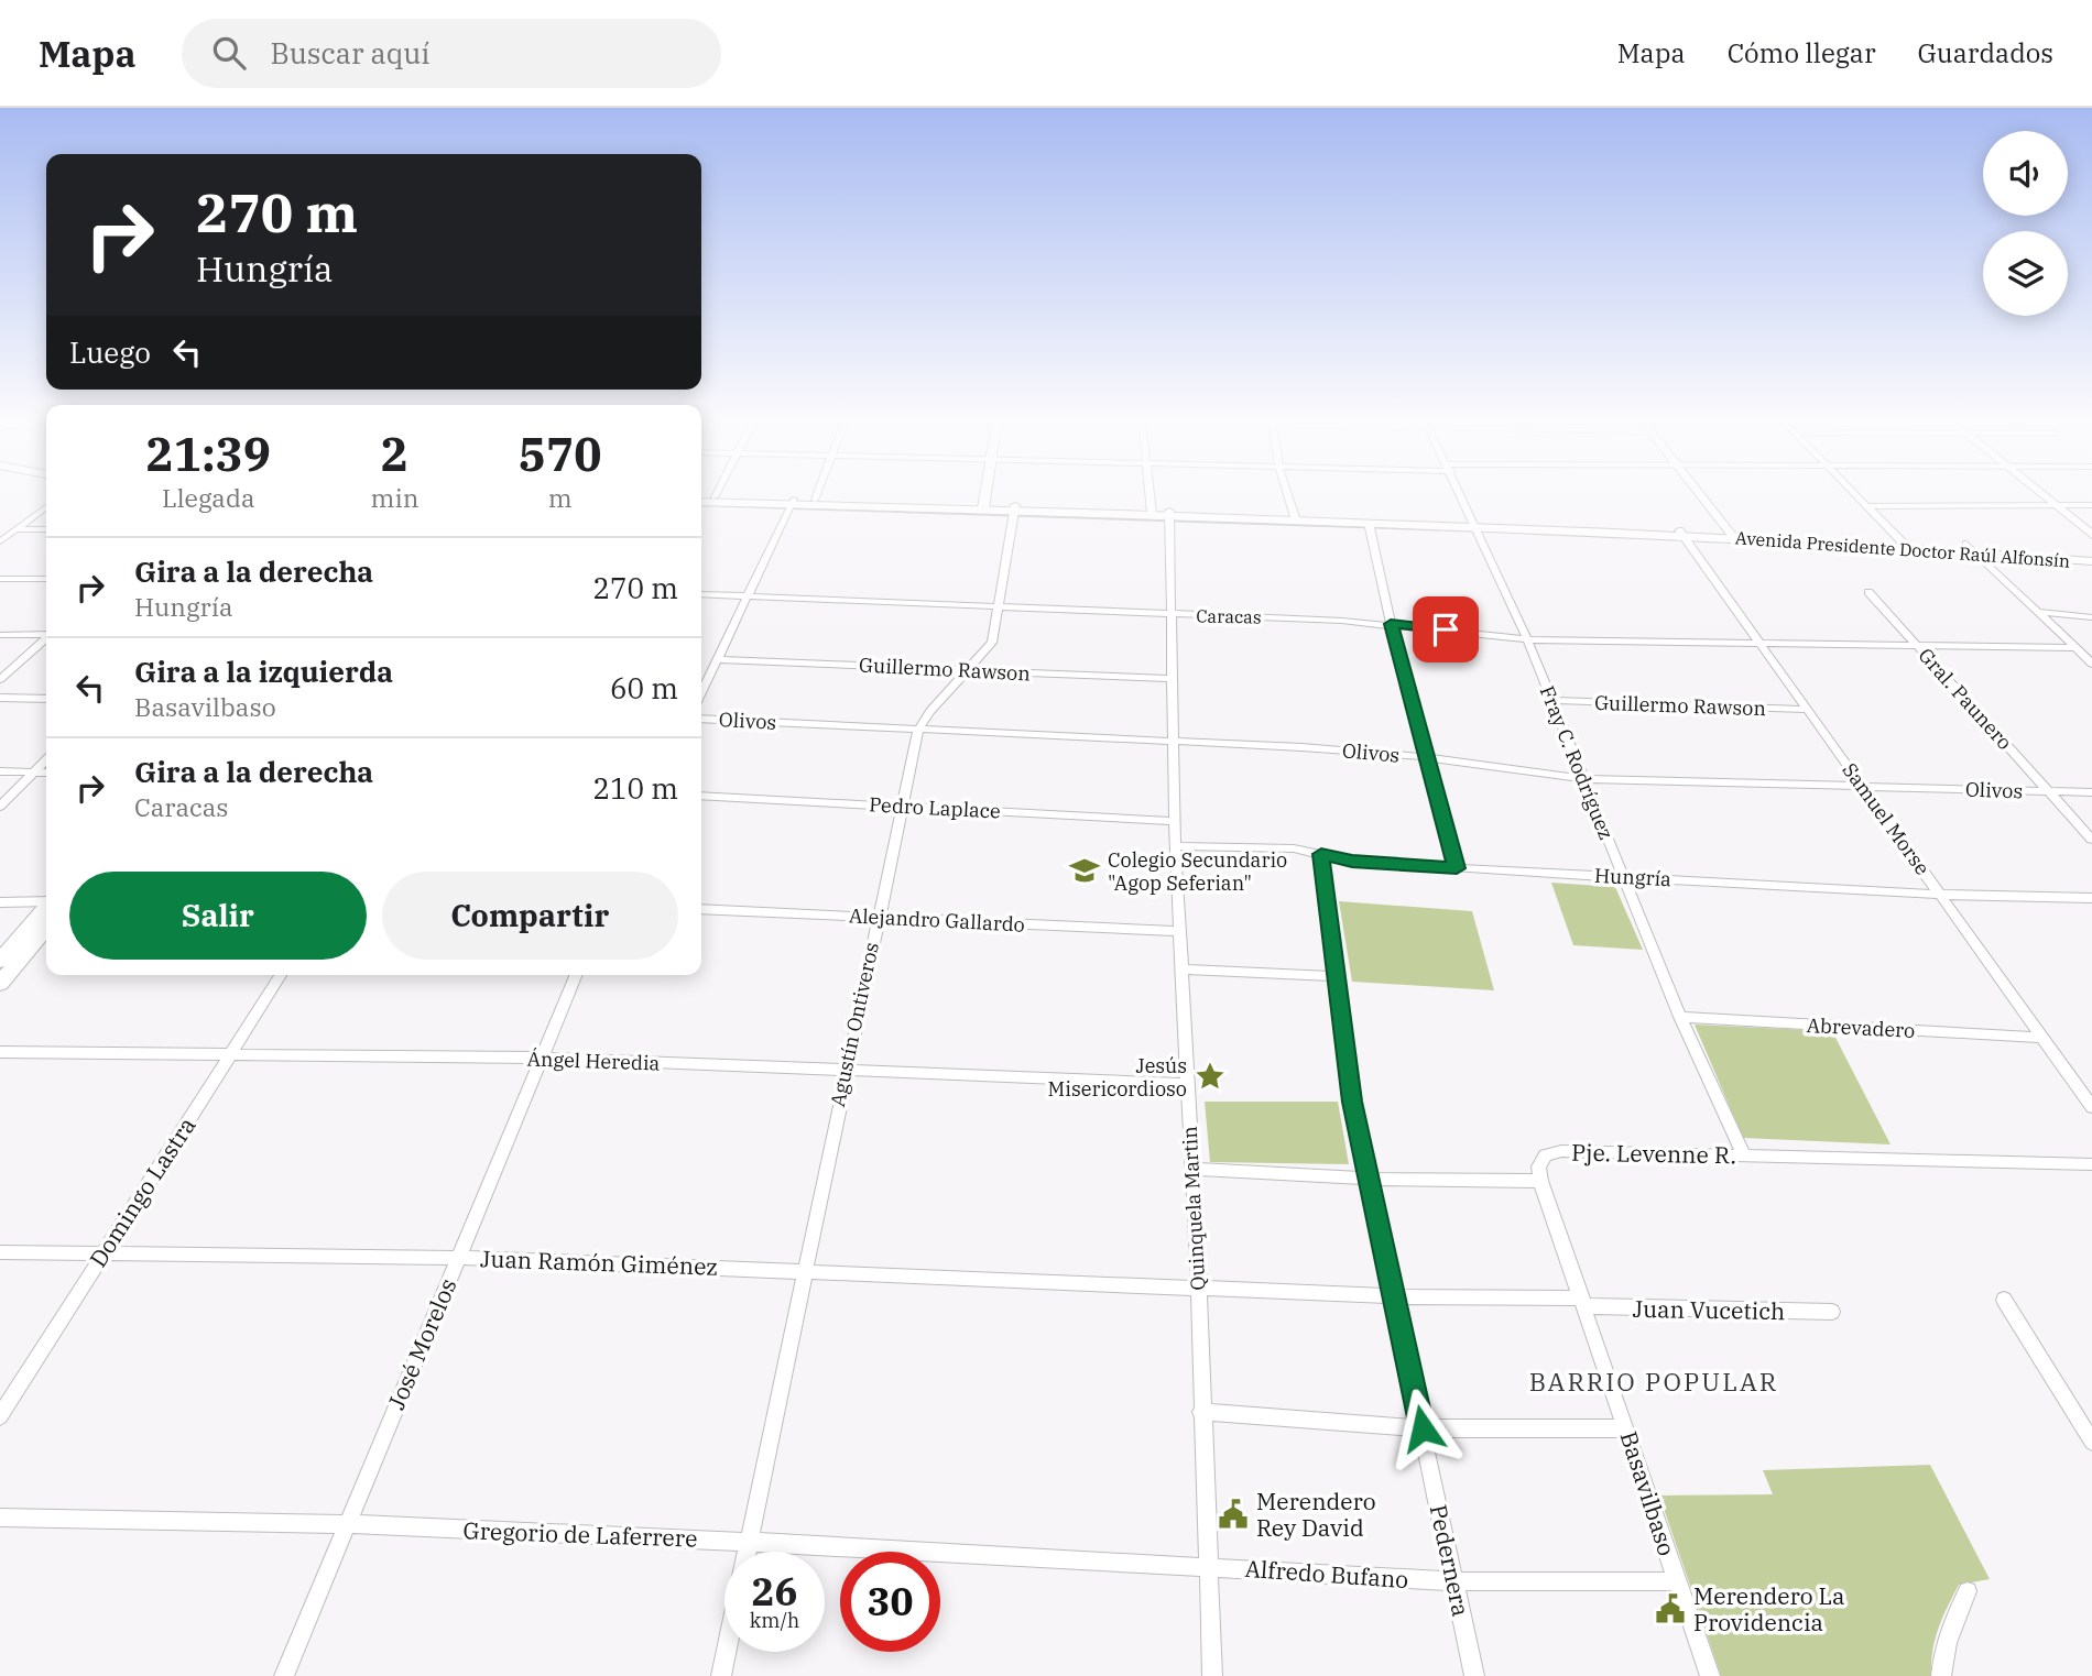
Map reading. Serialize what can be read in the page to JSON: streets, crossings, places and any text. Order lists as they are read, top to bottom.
{
  "streets": {
    "main road": ["Avenida Presidente Doctor Raúl Alfonsín"],
    "street": [
      "Caracas",
      "Guillermo Rawson",
      "Gral. Paunero",
      "Olivos",
      "Fray C. Rodríguez",
      "Pedro Laplace",
      "Samuel Morse",
      "Hungría",
      "Alejandro Gallardo",
      "Agustín Ontiveros",
      "Abrevadero",
      "Ángel Heredia",
      "Pje. Levenne R.",
      "Domingo Lastra",
      "Quinquela Martin",
      "Juan Ramón Giménez",
      "Juan Vucetich",
      "José Morelos",
      "Basavilbaso",
      "Gregorio de Laferrere",
      "Pedernera",
      "Alfredo Bufano"
    ]
  },
  "crossings": [
    ["Avenida Presidente Doctor Raúl Alfonsín", "Samuel Morse"],
    ["Caracas", "Gral. Paunero"],
    ["Caracas", "Fray C. Rodríguez"],
    ["Caracas", "Samuel Morse"],
    ["Caracas", "Agustín Ontiveros"],
    ["Caracas", "Quinquela Martin"],
    ["Guillermo Rawson", "Fray C. Rodríguez"],
    ["Guillermo Rawson", "Samuel Morse"],
    ["Guillermo Rawson", "Agustín Ontiveros"],
    ["Guillermo Rawson", "Quinquela Martin"],
    ["Gral. Paunero", "Olivos"],
    ["Olivos", "Fray C. Rodríguez"],
    ["Olivos", "Samuel Morse"],
    ["Olivos", "Agustín Ontiveros"],
    ["Olivos", "Quinquela Martin"],
    ["Fray C. Rodríguez", "Hungría"],
    ["Fray C. Rodríguez", "Abrevadero"],
    ["Fray C. Rodríguez", "Pje. Levenne R."],
    ["Pedro Laplace", "Agustín Ontiveros"],
    ["Pedro Laplace", "Quinquela Martin"],
    ["Samuel Morse", "Hungría"],
    ["Samuel Morse", "Abrevadero"],
    ["Hungría", "Quinquela Martin"],
    ["Hungría", "Pedernera"],
    ["Alejandro Gallardo", "Agustín Ontiveros"],
    ["Alejandro Gallardo", "Quinquela Martin"],
    ["Agustín Ontiveros", "Ángel Heredia"],
    ["Agustín Ontiveros", "Juan Ramón Giménez"],
    ["Agustín Ontiveros", "Gregorio de Laferrere"],
    ["Ángel Heredia", "Domingo Lastra"],
    ["Ángel Heredia", "Quinquela Martin"],
    ["Ángel Heredia", "José Morelos"],
    ["Pje. Levenne R.", "Basavilbaso"],
    ["Domingo Lastra", "Juan Ramón Giménez"],
    ["Quinquela Martin", "Juan Ramón Giménez"],
    ["Quinquela Martin", "Juan Vucetich"],
    ["Quinquela Martin", "Gregorio de Laferrere"],
    ["Quinquela Martin", "Alfredo Bufano"],
    ["Juan Ramón Giménez", "Juan Vucetich"],
    ["Juan Ramón Giménez", "José Morelos"],
    ["Juan Vucetich", "Basavilbaso"],
    ["Juan Vucetich", "Pedernera"],
    ["José Morelos", "Gregorio de Laferrere"],
    ["Basavilbaso", "Alfredo Bufano"],
    ["Gregorio de Laferrere", "Alfredo Bufano"],
    ["Pedernera", "Alfredo Bufano"]
  ],
  "districts": ["BARRIO POPULAR"],
  "places": {
    "school or university": ["Colegio Secundario \"Agop Seferian\""],
    "place": ["Jesús Misericordioso"],
    "public building": ["Merendero Rey David", "Merendero La Providencia"]
  },
  "page": {
    "header": "Mapa",
    "search": "Buscar aquí",
    "nav": ["Mapa", "Cómo llegar", "Guardados"],
    "turn": ["270 m", "Hungría"],
    "then": "Luego",
    "eta": [
      "21:39",
      "Llegada",
      "2",
      "min",
      "570",
      "m"
    ],
    "list": [
      {
        "name": "Gira a la derecha",
        "note": "Hungría",
        "value": "270 m"
      },
      {
        "name": "Gira a la izquierda",
        "note": "Basavilbaso",
        "value": "60 m"
      },
      {
        "name": "Gira a la derecha",
        "note": "Caracas",
        "value": "210 m"
      }
    ],
    "buttons": ["Salir", "Compartir"],
    "speed": "26 km/h",
    "limit": "30"
  }
}
